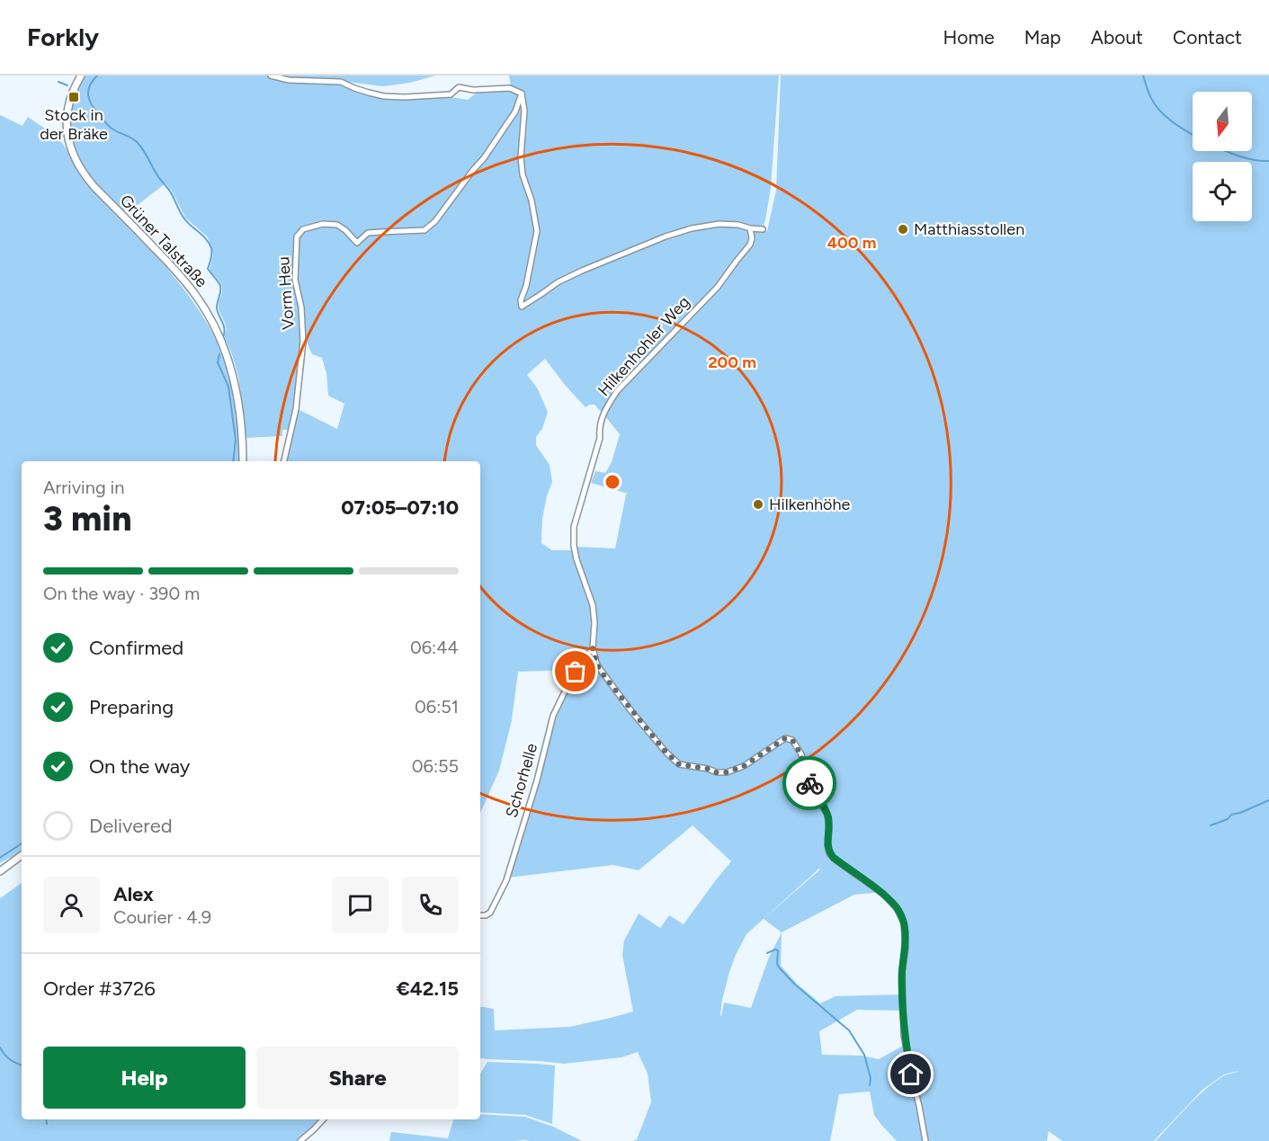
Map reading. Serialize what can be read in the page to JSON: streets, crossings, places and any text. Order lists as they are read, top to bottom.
{
  "streets": {
    "main road": ["Grüner Talstraße"],
    "street": ["Vorm Heu", "Hilkenhohler Weg", "Schorhelle"]
  },
  "crossings": [
    ["Hilkenhohler Weg", "Schorhelle"]
  ],
  "places": {
    "transit": ["Stock in der Bräke"],
    "other": ["Matthiasstollen", "Hilkenhöhe"]
  },
  "north": "bottom",
  "page": {
    "header": "Forkly",
    "nav": [
      "Home",
      "Map",
      "About",
      "Contact"
    ],
    "heading": ["3 min", "Arriving in", "07:05–07:10"],
    "panel": [
      "Alex",
      "Courier · 4.9",
      "Order #3726",
      "€42.15"
    ],
    "bar": "On the way · 390 m",
    "list": [
      ["Confirmed", "06:44"],
      ["Preparing", "06:51"],
      ["On the way", "06:55"],
      "Delivered"
    ],
    "buttons": ["Help", "Share"]
  },
  "rings": ["400 m", "200 m"]
}
